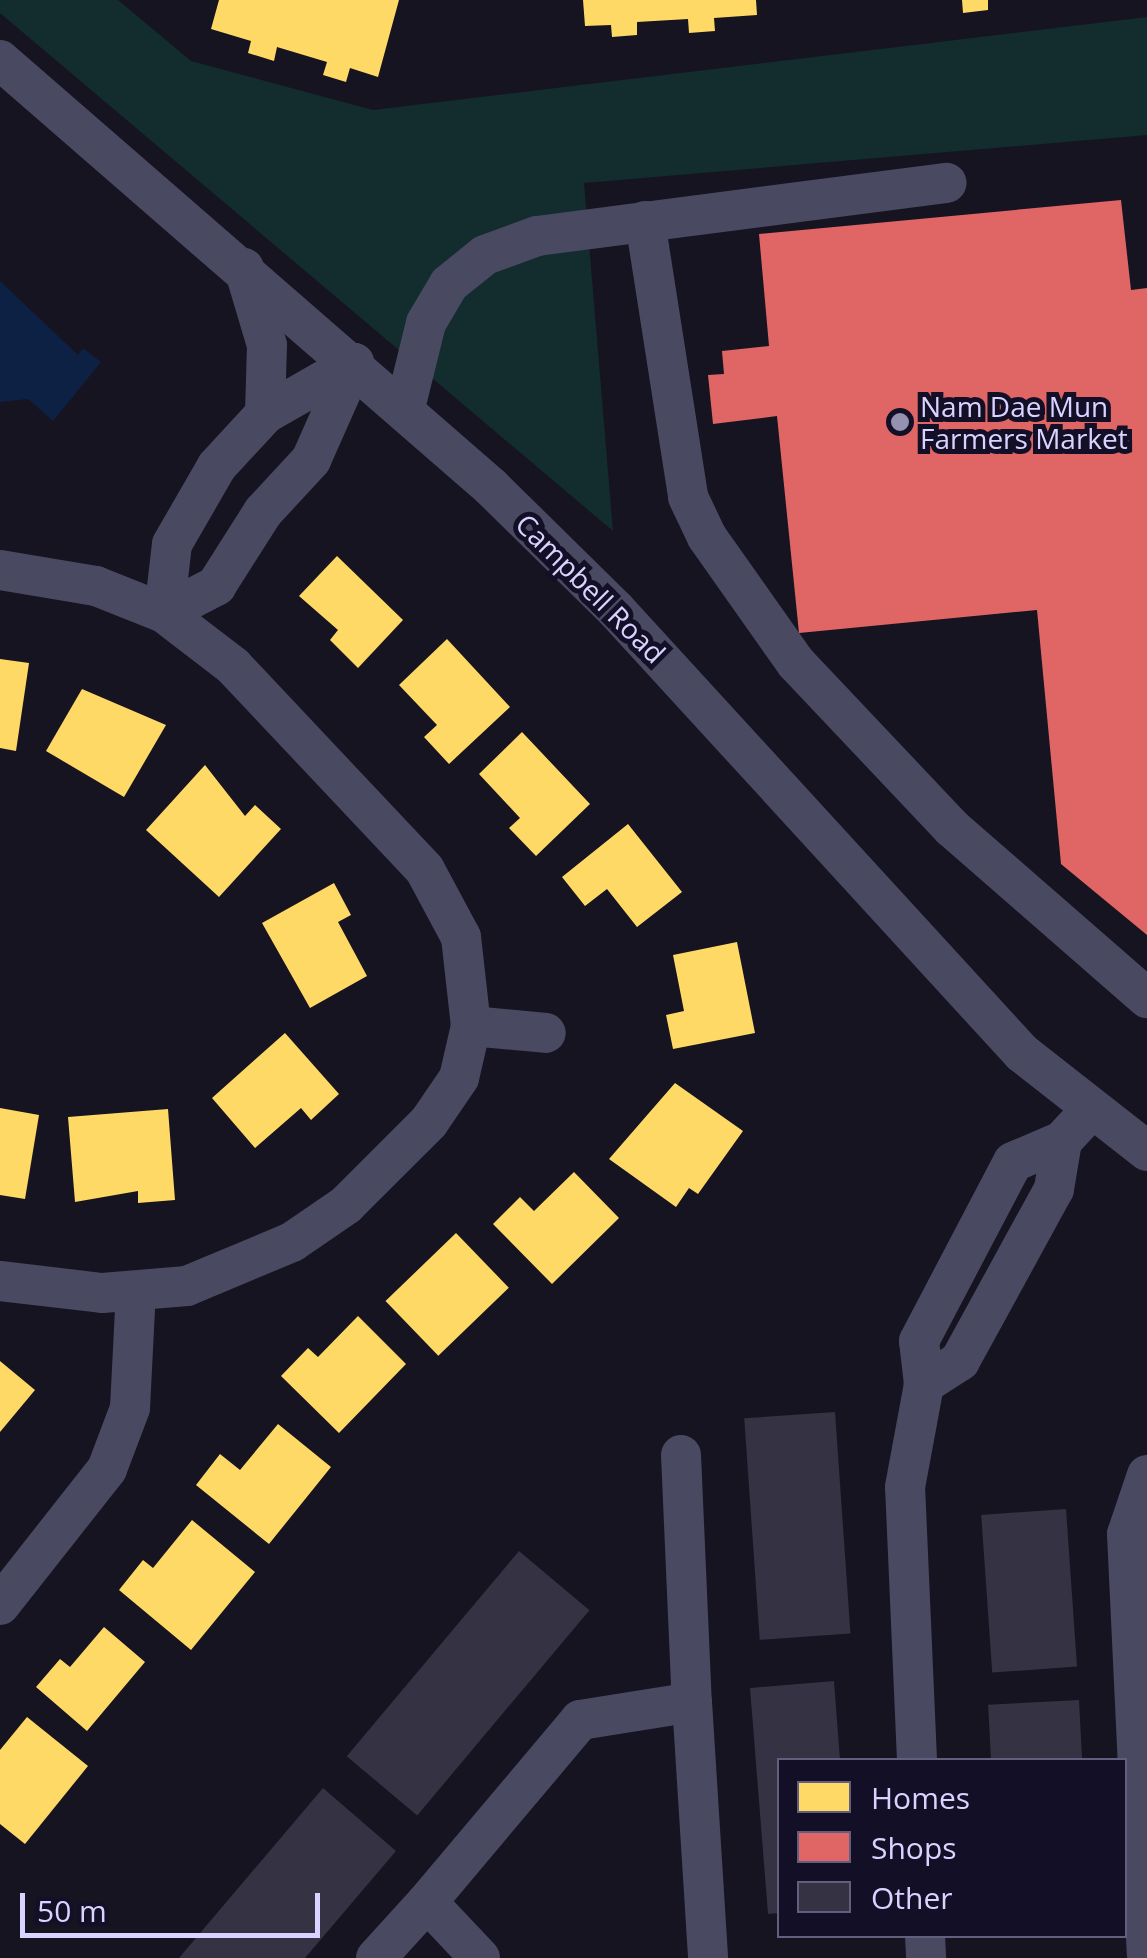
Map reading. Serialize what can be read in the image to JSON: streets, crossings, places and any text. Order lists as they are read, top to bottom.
{
  "streets": {
    "street": ["Campbell Road"]
  },
  "places": ["Nam Dae Mun Farmers Market"],
  "legend": ["Homes", "Shops", "Other"],
  "scale_bar": "50 m"
}
